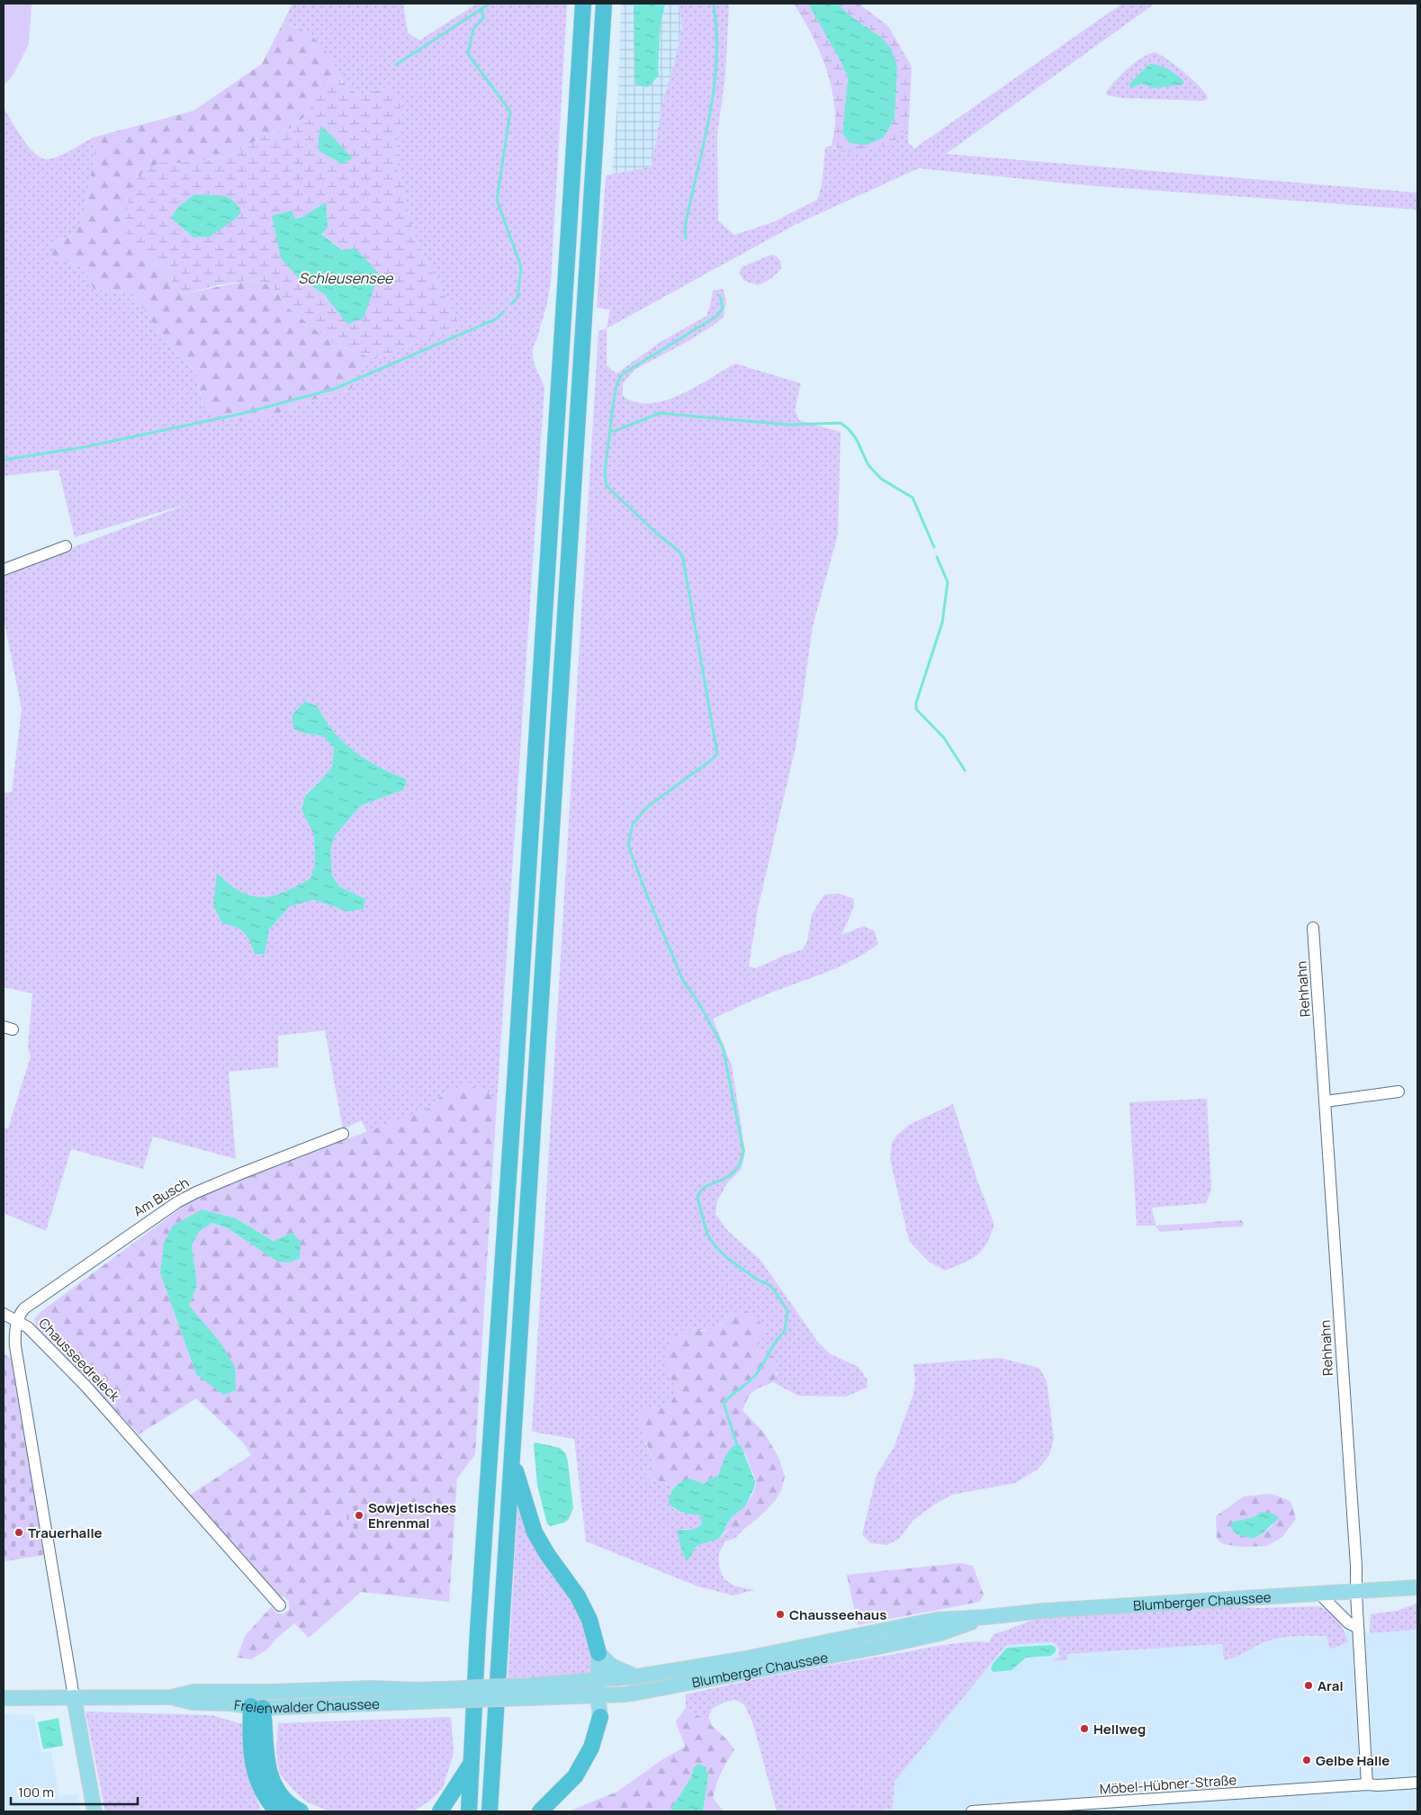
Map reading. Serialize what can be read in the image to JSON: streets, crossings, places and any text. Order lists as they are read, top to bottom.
{
  "streets": {
    "main road": ["Blumberger Chaussee", "Freienwalder Chaussee"],
    "street": [
      "Rehhahn",
      "Am Busch",
      "Chausseedreieck",
      "Möbel-Hübner-Straße"
    ]
  },
  "crossings": [
    ["Rehhahn", "Blumberger Chaussee"],
    ["Rehhahn", "Möbel-Hübner-Straße"],
    ["Am Busch", "Chausseedreieck"],
    ["Chausseedreieck", "Freienwalder Chaussee"],
    ["Blumberger Chaussee", "Freienwalder Chaussee"]
  ],
  "water": ["Schleusensee"],
  "places": [
    "Sowjetisches Ehrenmal",
    "Trauerhalle",
    "Chausseehaus",
    "Aral",
    "Hellweg",
    "Gelbe Halle"
  ],
  "scale_bar": "100 m"
}
